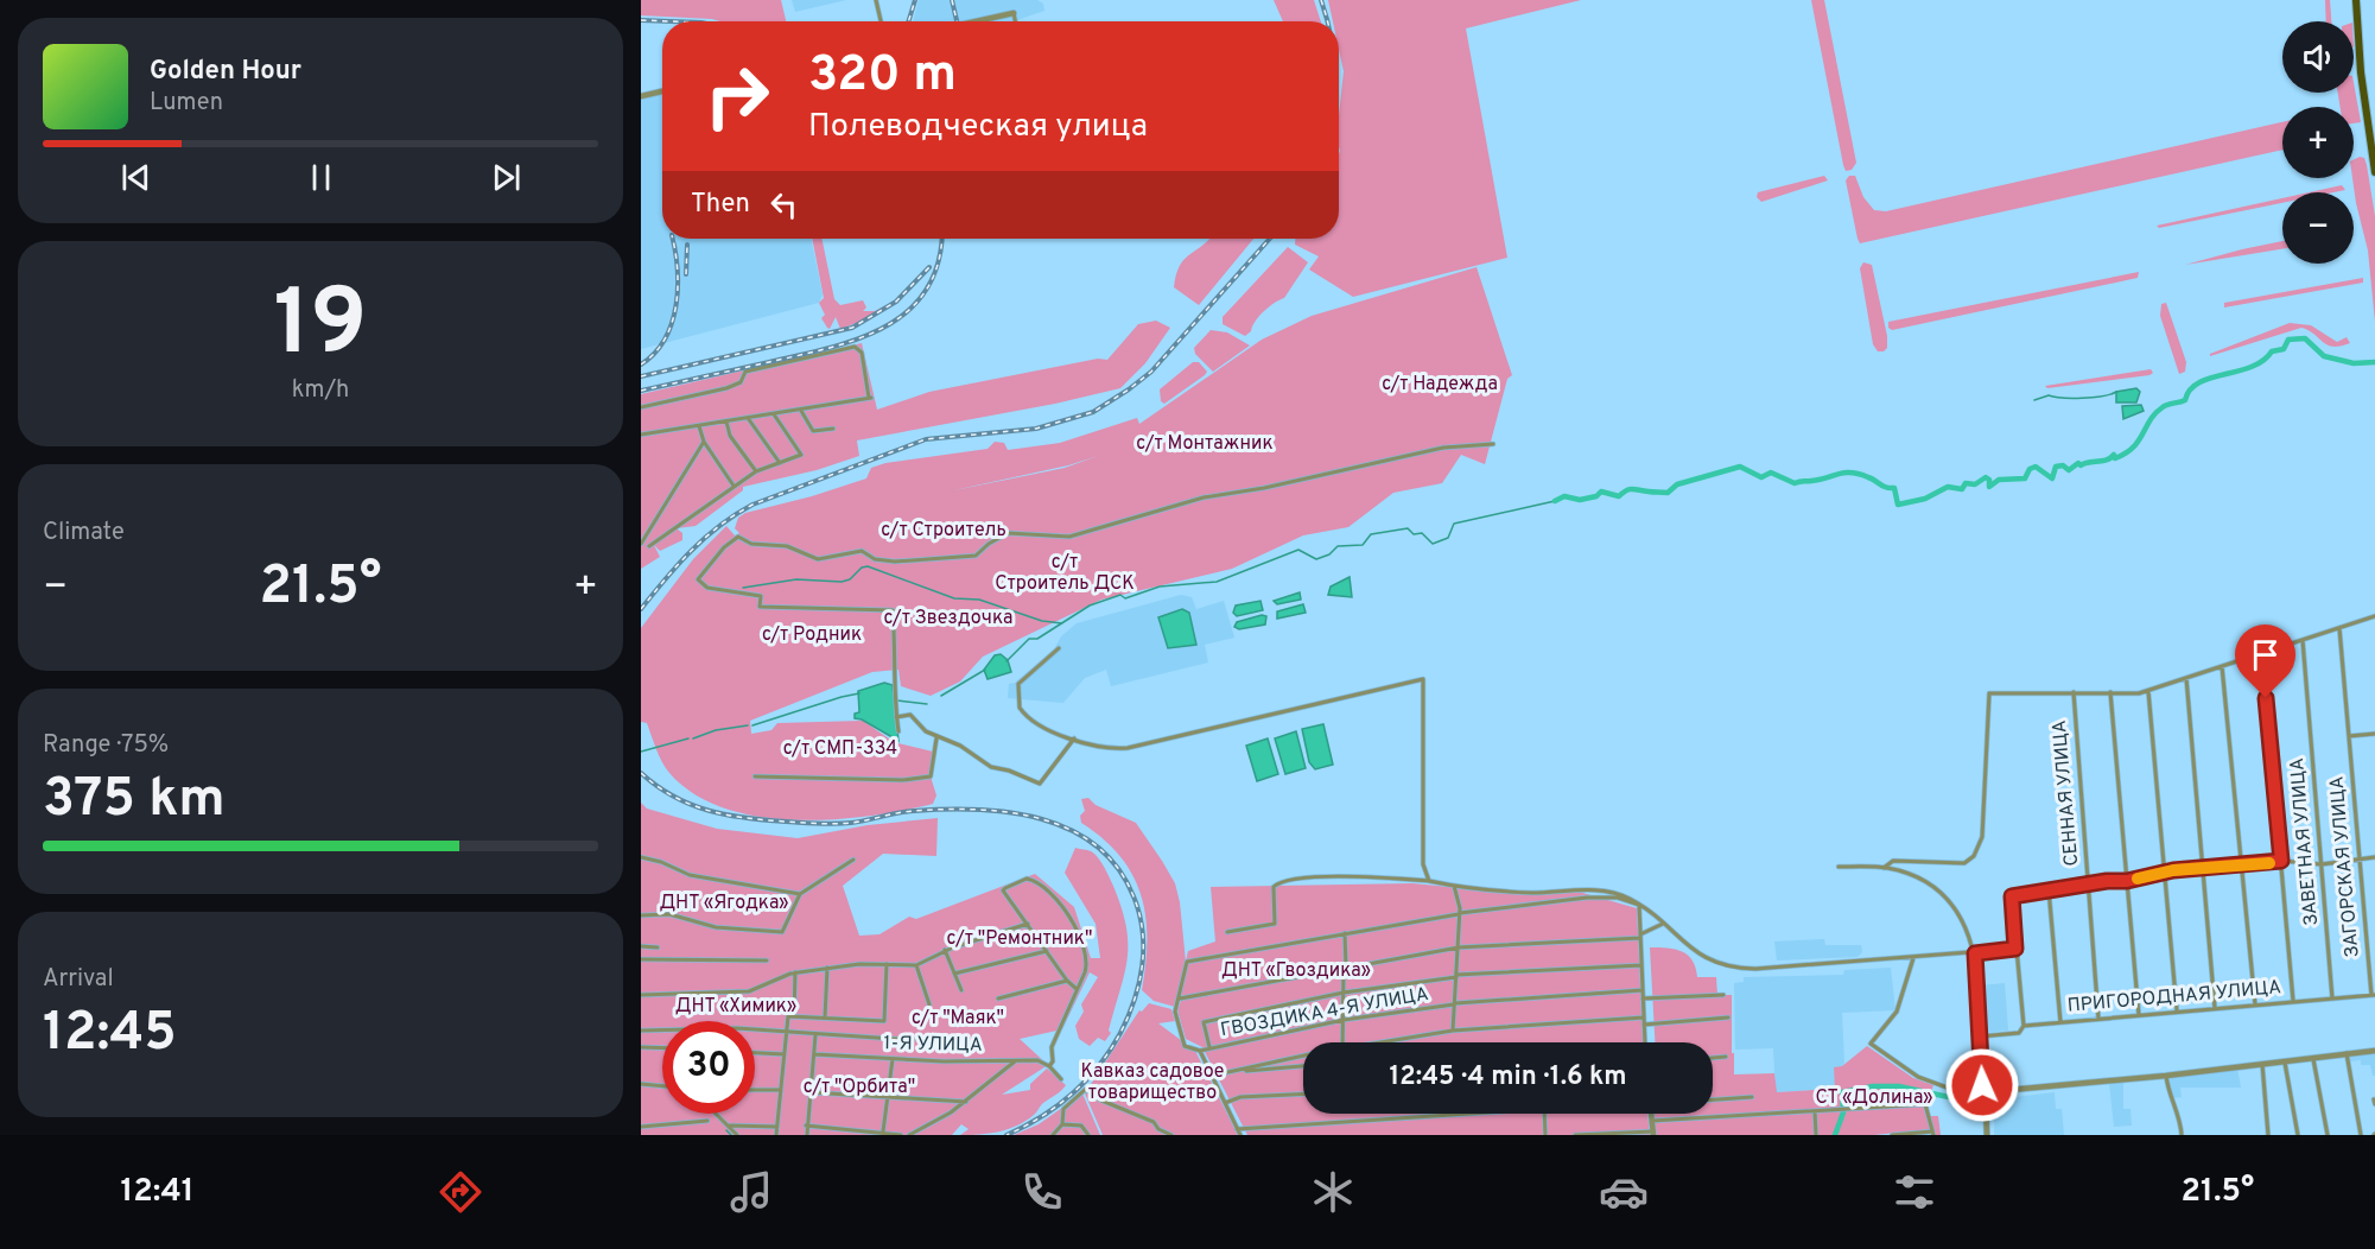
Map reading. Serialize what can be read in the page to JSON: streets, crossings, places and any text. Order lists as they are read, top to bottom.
{
  "streets": {
    "street": [
      "СЕННАЯ УЛИЦА",
      "ЗАВЕТНАЯ УЛИЦА",
      "ЗАГОРСКАЯ УЛИЦА",
      "ПРИГОРОДНАЯ УЛИЦА",
      "ГВОЗДИКА 4-Я УЛИЦА",
      "1-Я УЛИЦА"
    ]
  },
  "crossings": [
    ["СЕННАЯ УЛИЦА", "ПРИГОРОДНАЯ УЛИЦА"],
    ["ЗАВЕТНАЯ УЛИЦА", "ПРИГОРОДНАЯ УЛИЦА"],
    ["ЗАГОРСКАЯ УЛИЦА", "ПРИГОРОДНАЯ УЛИЦА"]
  ],
  "parks": [
    "с/т Надежда",
    "с/т Монтажник",
    "с/т Строитель",
    "с/т Строитель ДСК",
    "с/т Звездочка",
    "с/т Родник",
    "с/т СМП-334",
    "ДНТ «Ягодка»",
    "с/т \"Ремонтник\"",
    "ДНТ «Гвоздика»",
    "ДНТ «Химик»",
    "с/т \"Маяк\"",
    "Кавказ садовое товарищество",
    "с/т \"Орбита\"",
    "СТ «Долина»"
  ],
  "page": {
    "map_buttons": ["+", "−"],
    "turn": ["320 m", "Полеводческая улица"],
    "song": ["Golden Hour", "Lumen"],
    "then": "Then",
    "tile": [
      ["19", "km/h"],
      "Climate",
      ["Range · 75%", "375 km"],
      ["Arrival", "12:45"]
    ],
    "heat": ["−", "21.5°", "+"],
    "limit": "30",
    "trip": "12:45 · 4 min · 1.6 km",
    "tabs": ["12:41", "21.5°"]
  }
}
